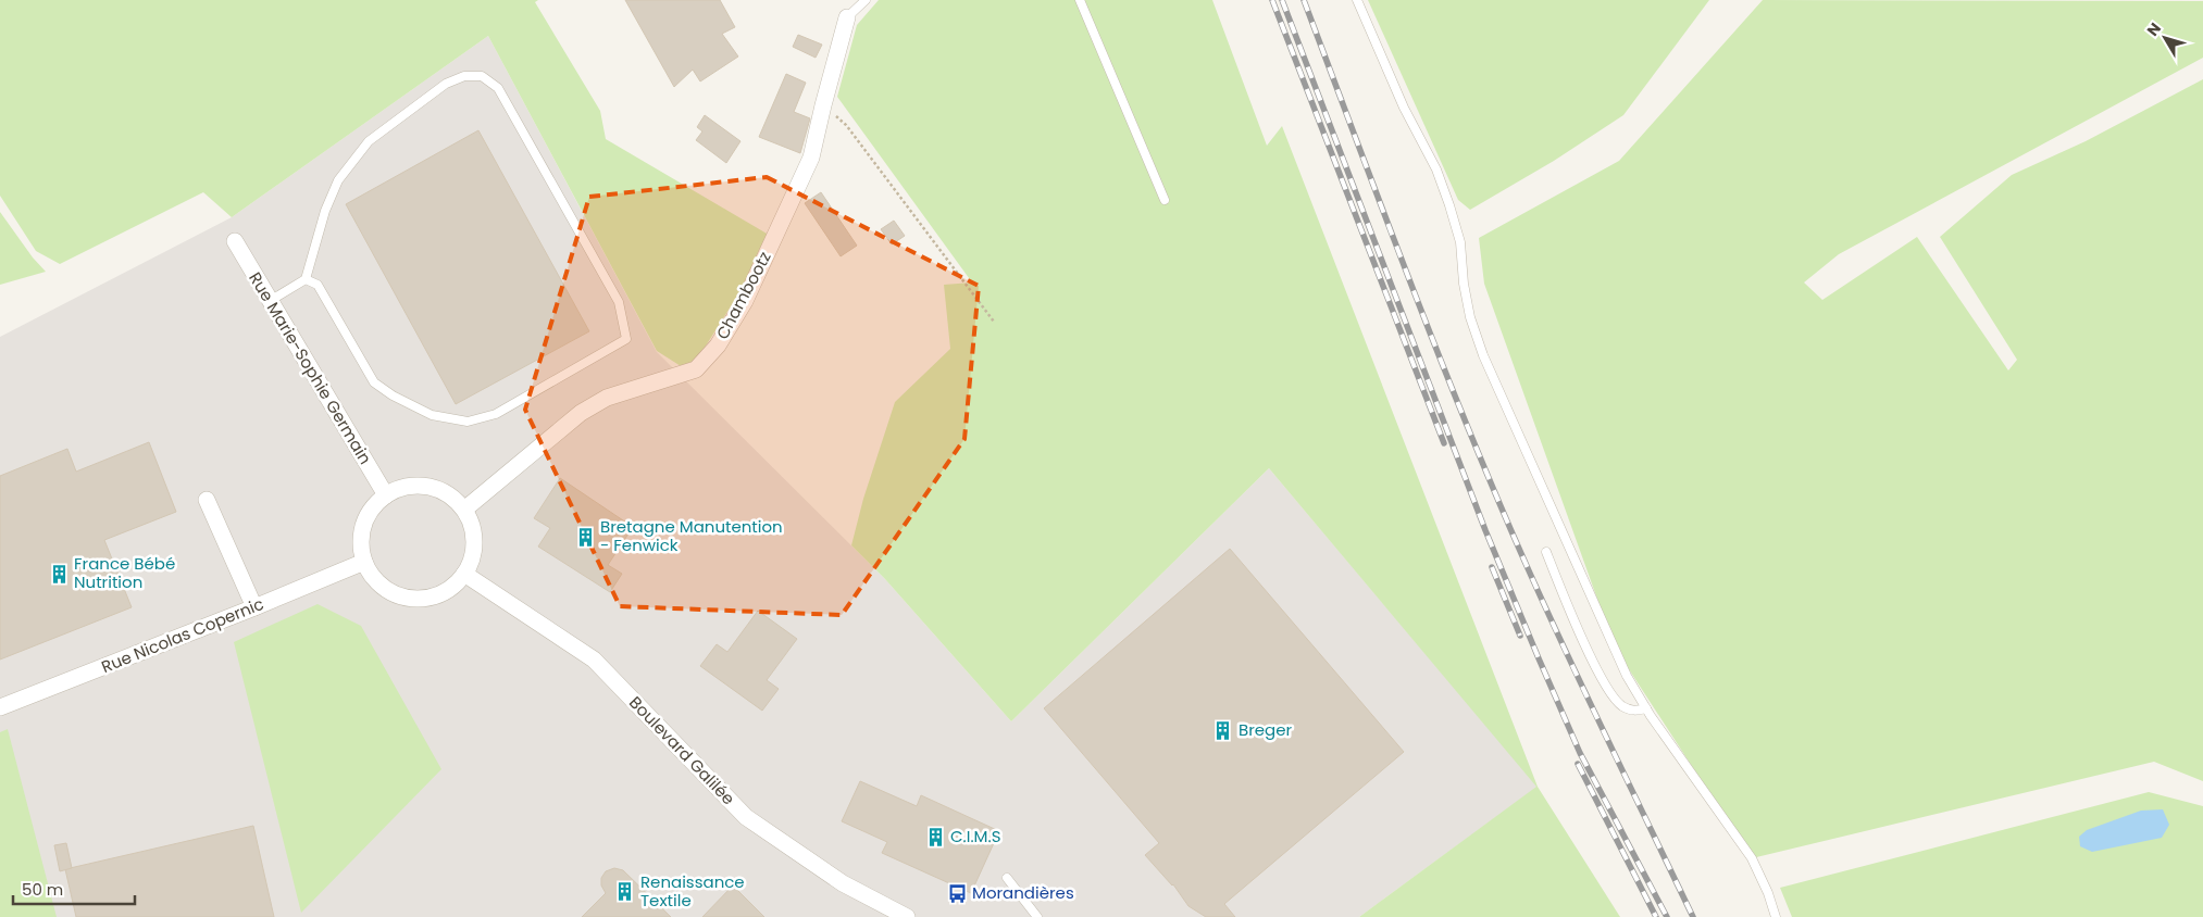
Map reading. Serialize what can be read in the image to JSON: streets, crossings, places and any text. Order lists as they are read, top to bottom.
{
  "streets": {
    "street": [
      "Chambootz",
      "Rue Marie-Sophie Germain",
      "Rue Nicolas Copernic",
      "Boulevard Galilée"
    ]
  },
  "crossings": [
    ["Chambootz", "Rue Marie-Sophie Germain"],
    ["Chambootz", "Rue Nicolas Copernic"],
    ["Chambootz", "Boulevard Galilée"],
    ["Rue Marie-Sophie Germain", "Rue Nicolas Copernic"],
    ["Rue Marie-Sophie Germain", "Boulevard Galilée"],
    ["Rue Nicolas Copernic", "Boulevard Galilée"]
  ],
  "places": {
    "building": [
      "Bretagne Manutention - Fenwick",
      "France Bébé Nutrition",
      "Breger",
      "C.I.M.S",
      "Renaissance Textile"
    ],
    "bus stop": ["Morandières"]
  },
  "scale_bar": "50 m",
  "north": "top left"
}
